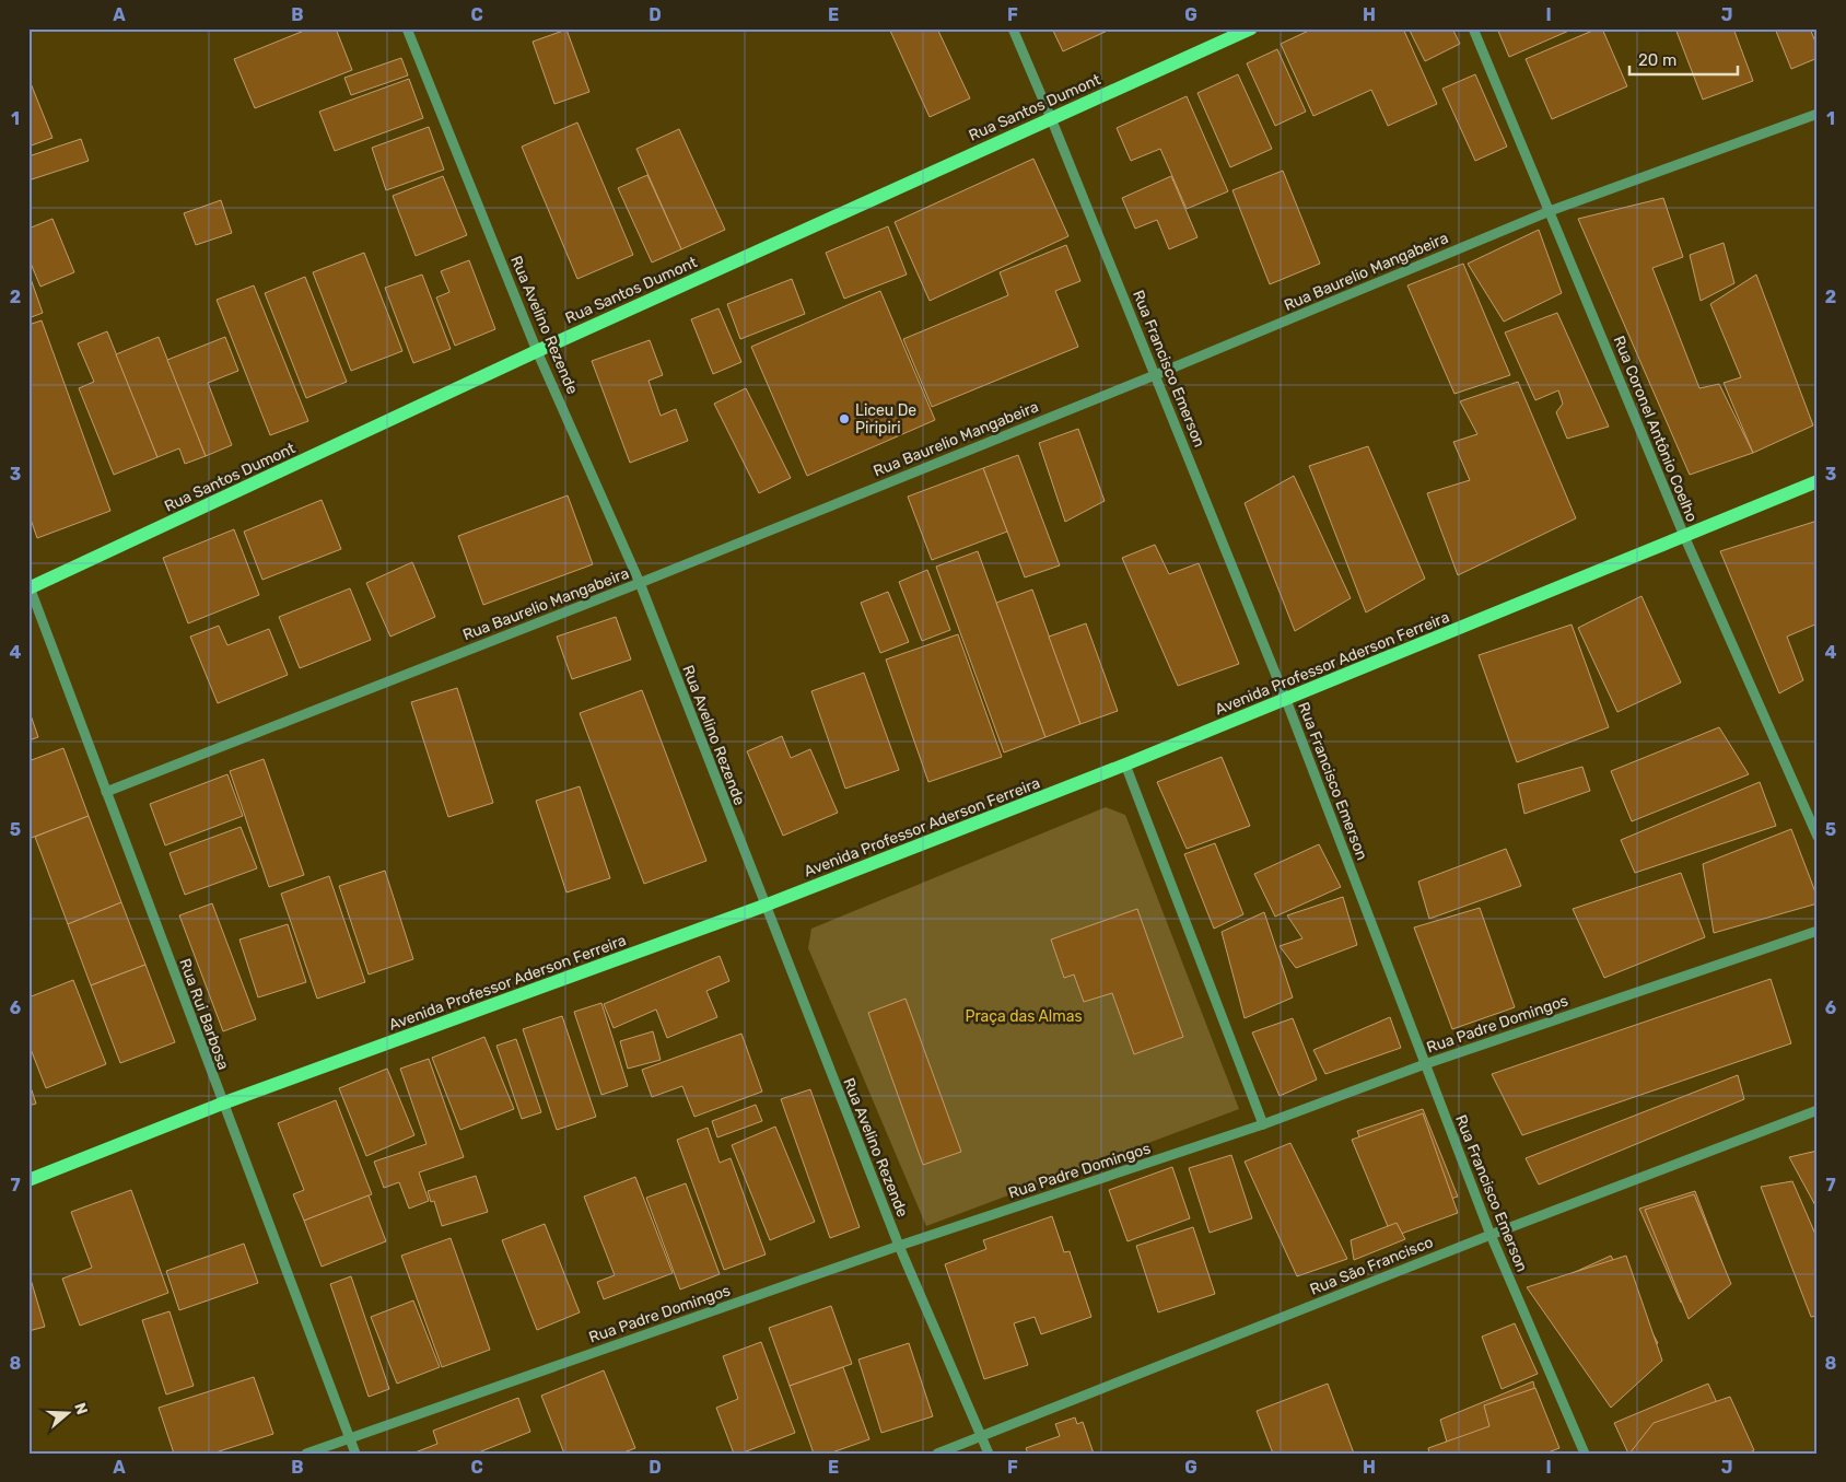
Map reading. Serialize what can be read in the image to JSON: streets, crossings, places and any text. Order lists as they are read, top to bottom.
{
  "streets": {
    "main road": ["Rua Santos Dumont", "Avenida Professor Aderson Ferreira"],
    "street": [
      "Rua Baurelio Mangabeira",
      "Rua Avelino Rezende",
      "Rua Francisco Emerson",
      "Rua Coronel Antônio Coelho",
      "Rua Rui Barbosa",
      "Rua Padre Domingos",
      "Rua São Francisco"
    ]
  },
  "crossings": [
    ["Rua Santos Dumont", "Rua Avelino Rezende"],
    ["Rua Santos Dumont", "Rua Francisco Emerson"],
    ["Rua Santos Dumont", "Rua Rui Barbosa"],
    ["Rua Baurelio Mangabeira", "Rua Avelino Rezende"],
    ["Rua Baurelio Mangabeira", "Rua Francisco Emerson"],
    ["Rua Baurelio Mangabeira", "Rua Coronel Antônio Coelho"],
    ["Rua Baurelio Mangabeira", "Rua Rui Barbosa"],
    ["Rua Avelino Rezende", "Avenida Professor Aderson Ferreira"],
    ["Rua Avelino Rezende", "Rua Padre Domingos"],
    ["Rua Avelino Rezende", "Rua São Francisco"],
    ["Rua Francisco Emerson", "Avenida Professor Aderson Ferreira"],
    ["Rua Francisco Emerson", "Rua Padre Domingos"],
    ["Rua Francisco Emerson", "Rua São Francisco"],
    ["Rua Coronel Antônio Coelho", "Avenida Professor Aderson Ferreira"],
    ["Avenida Professor Aderson Ferreira", "Rua Rui Barbosa"],
    ["Rua Rui Barbosa", "Rua Padre Domingos"]
  ],
  "parks": ["Praça das Almas"],
  "places": ["Liceu De Piripiri"],
  "scale_bar": "20 m",
  "north": "right",
  "grid": {
    "columns": [
      "A",
      "B",
      "C",
      "D",
      "E",
      "F",
      "G",
      "H",
      "I",
      "J"
    ],
    "rows": [
      "1",
      "2",
      "3",
      "4",
      "5",
      "6",
      "7",
      "8"
    ]
  }
}
